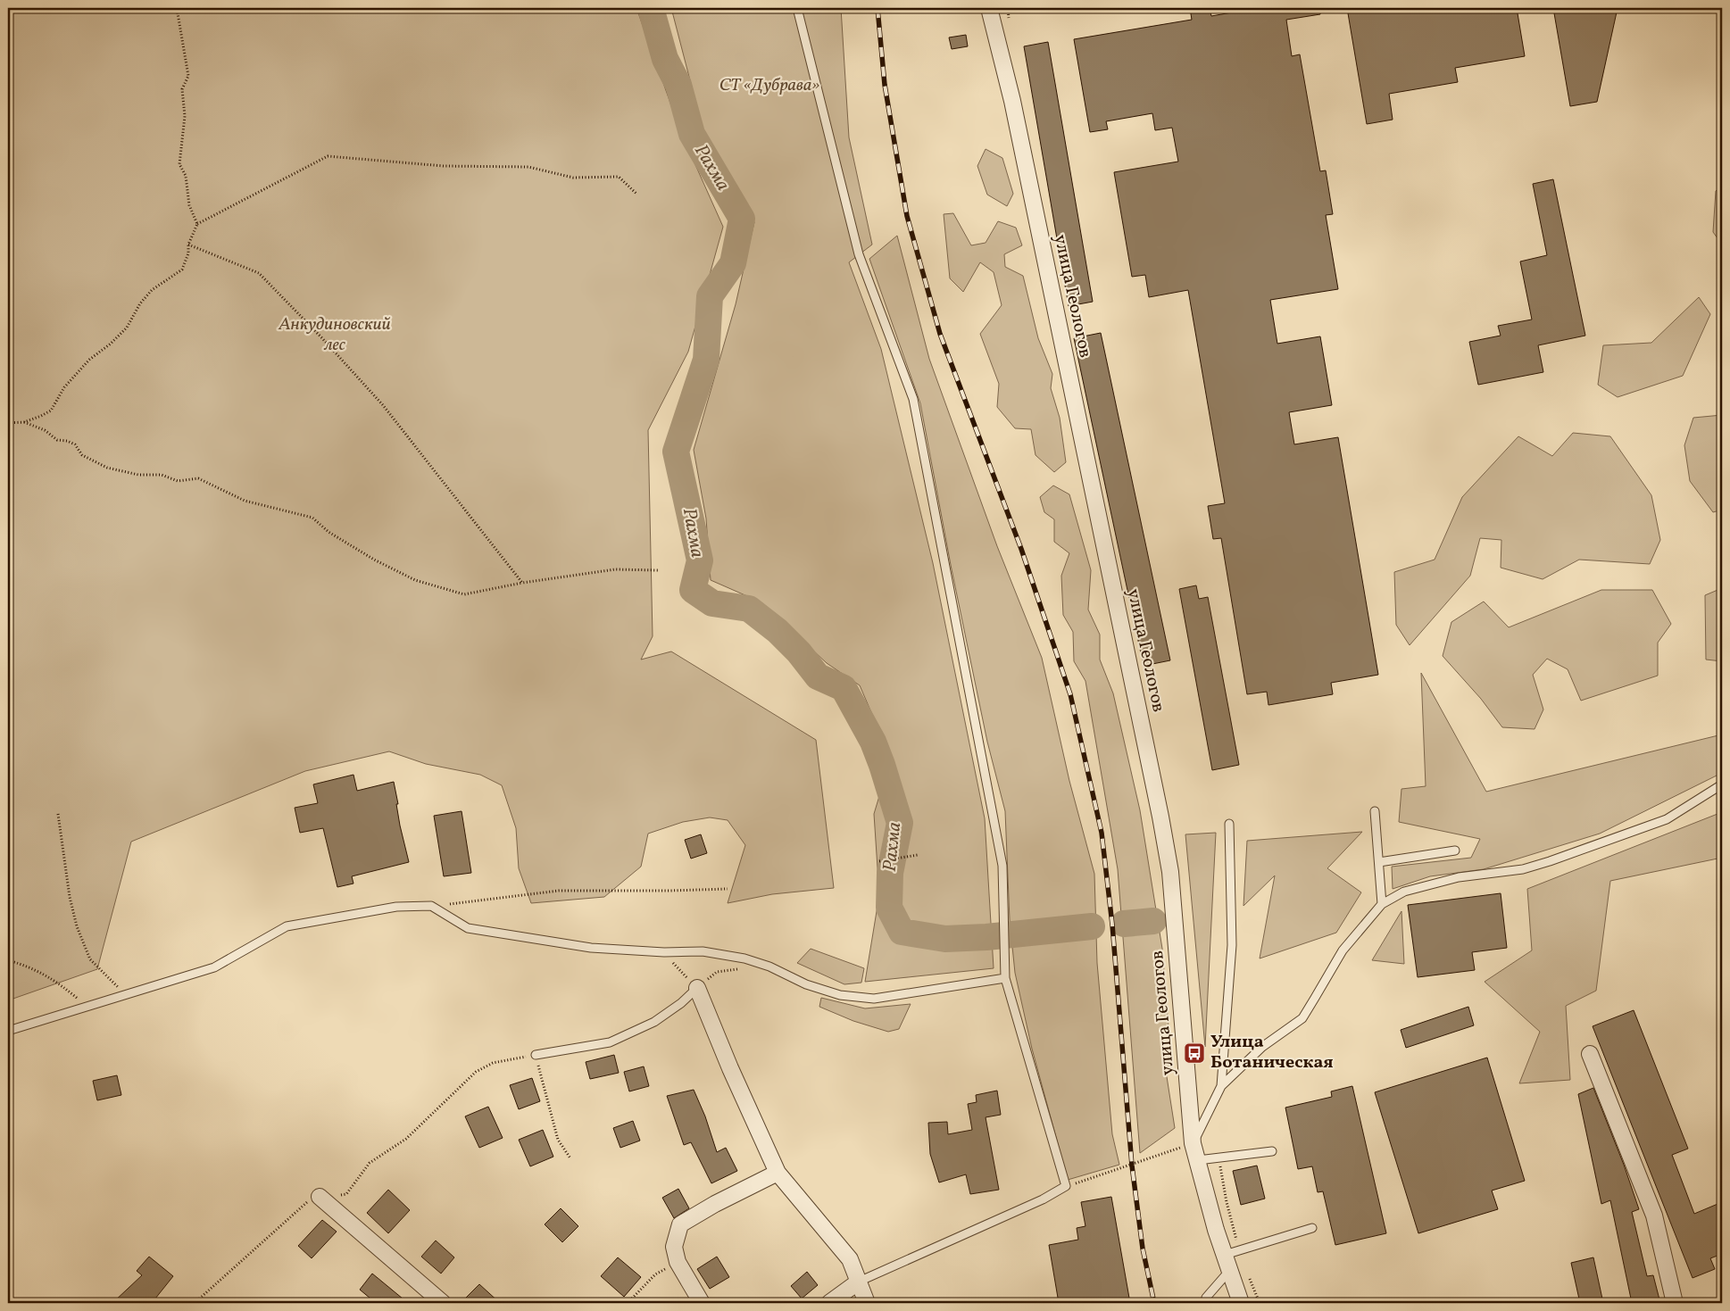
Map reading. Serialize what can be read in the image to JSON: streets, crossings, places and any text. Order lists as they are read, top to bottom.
{
  "streets": {
    "street": ["улица Геологов"]
  },
  "water": ["Рахма"],
  "parks": ["СТ «Дубрава»", "Анкудиновский лес"],
  "places": {
    "bus stop": ["Улица Ботаническая"]
  }
}
